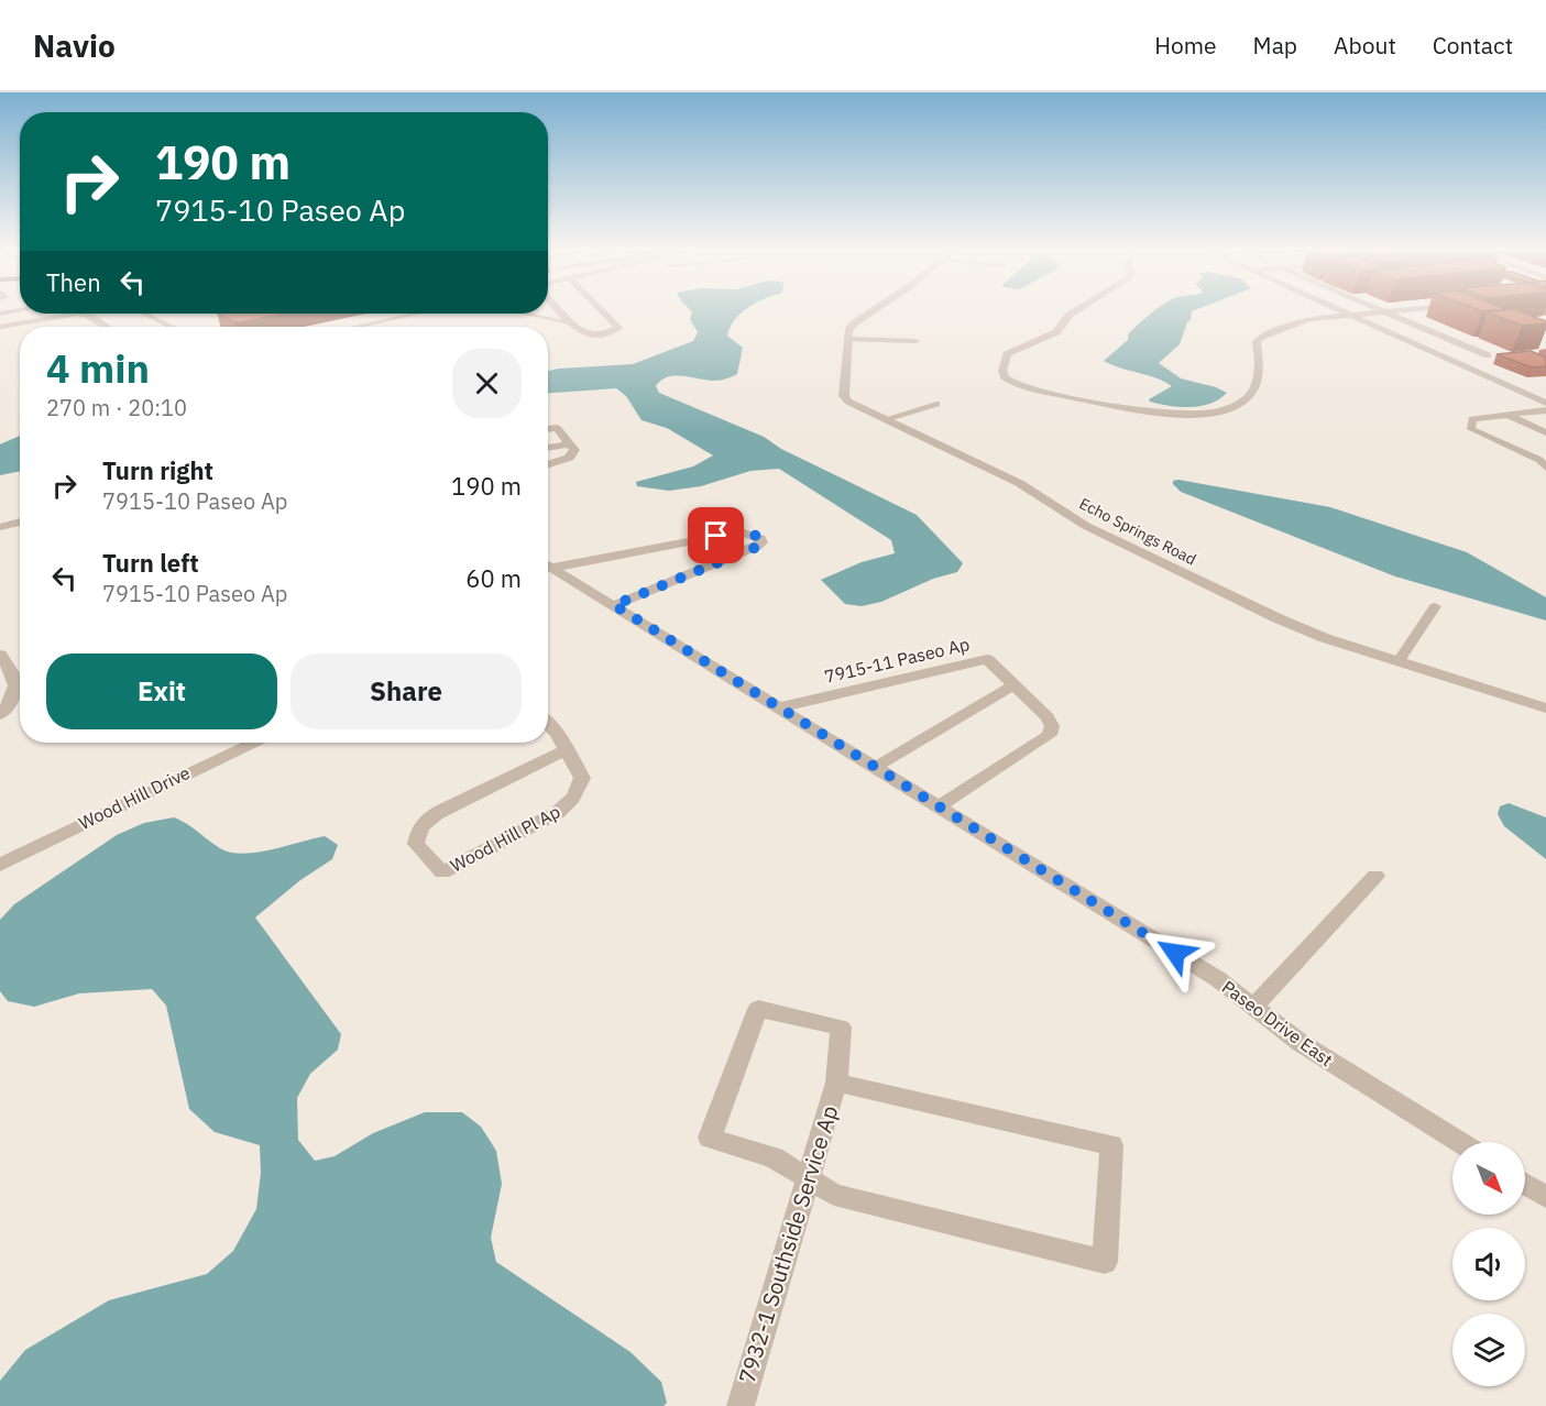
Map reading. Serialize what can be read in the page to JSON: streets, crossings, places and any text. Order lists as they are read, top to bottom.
{
  "streets": {
    "street": [
      "Echo Springs Road",
      "7915-11 Paseo Ap",
      "Wood Hill Drive",
      "Wood Hill Pl Ap",
      "Paseo Drive East",
      "7932-1 Southside Service Ap"
    ]
  },
  "crossings": [
    ["7915-11 Paseo Ap", "Paseo Drive East"]
  ],
  "north": "bottom right",
  "page": {
    "header": "Navio",
    "nav": [
      "Home",
      "Map",
      "About",
      "Contact"
    ],
    "turn": ["190 m", "7915-10 Paseo Ap"],
    "then": "Then",
    "heading": ["4 min", "270 m · 20:10"],
    "list": [
      {
        "name": "Turn right",
        "note": "7915-10 Paseo Ap",
        "value": "190 m"
      },
      {
        "name": "Turn left",
        "note": "7915-10 Paseo Ap",
        "value": "60 m"
      }
    ],
    "buttons": ["Exit", "Share"]
  }
}
